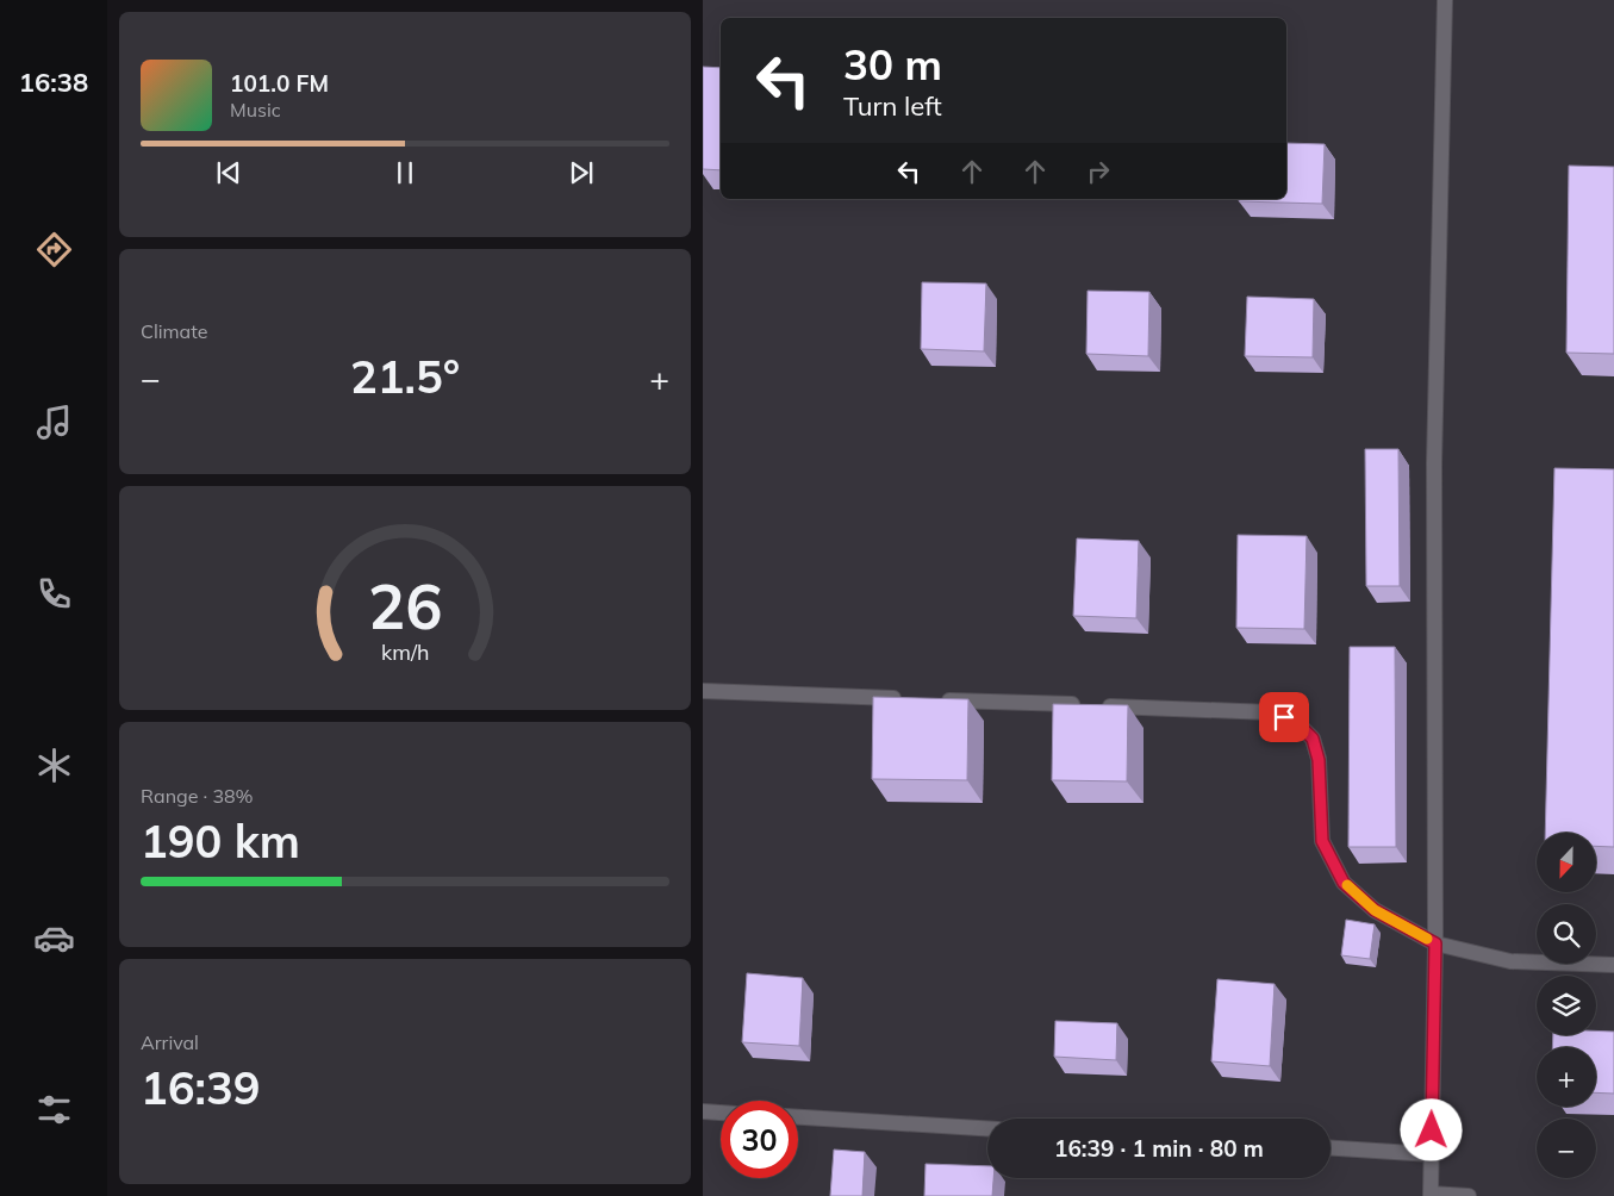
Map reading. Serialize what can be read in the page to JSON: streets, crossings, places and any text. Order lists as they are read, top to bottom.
{
  "north": "bottom",
  "page": {
    "tabs": "16:38",
    "turn": ["30 m", "Turn left"],
    "song": ["101.0 FM", "Music"],
    "tile": [
      "Climate",
      ["Range · 38%", "190 km"],
      ["Arrival", "16:39"]
    ],
    "heat": ["−", "21.5°", "+"],
    "map_buttons": ["+", "−"],
    "limit": "30",
    "trip": "16:39 · 1 min · 80 m",
    "gauge": ["26", "km/h"]
  }
}
